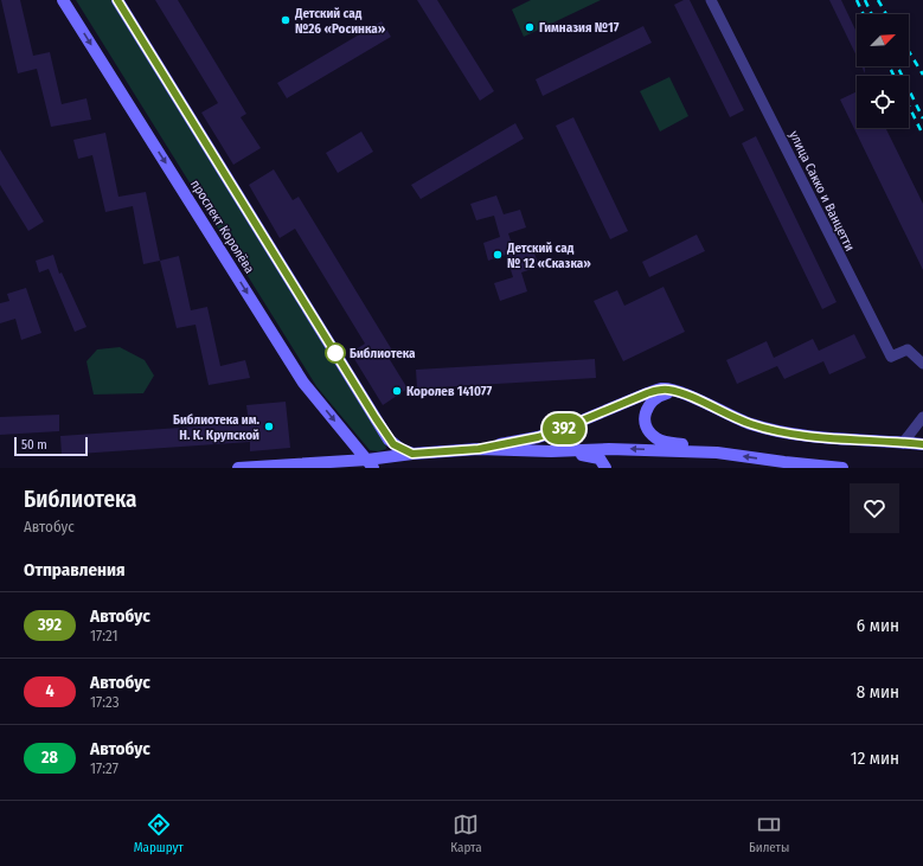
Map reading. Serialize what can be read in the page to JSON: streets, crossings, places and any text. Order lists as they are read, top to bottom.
{
  "streets": {
    "main road": ["проспект Королёва"],
    "street": ["улица Сакко и Ванцетти"]
  },
  "places": [
    "Детский сад №26 «Росинка»",
    "Гимназия №17",
    "Детский сад № 12 «Сказка»",
    "Библиотека",
    "Королев 141077",
    "Библиотека им. Н. К. Крупской"
  ],
  "lines": ["bus line 392"],
  "scale_bar": "50 m",
  "north": "top right",
  "page": {
    "on_map": "392",
    "scale": "50 m",
    "heading": [
      ["Библиотека", "Автобус"],
      "Отправления"
    ],
    "list": [
      {
        "mark": "392",
        "name": "Автобус",
        "note": "17:21",
        "value": "6 мин"
      },
      {
        "mark": "4",
        "name": "Автобус",
        "note": "17:23",
        "value": "8 мин"
      },
      {
        "mark": "28",
        "name": "Автобус",
        "note": "17:27",
        "value": "12 мин"
      }
    ],
    "tabs": ["Маршрут", "Карта", "Билеты"]
  }
}
